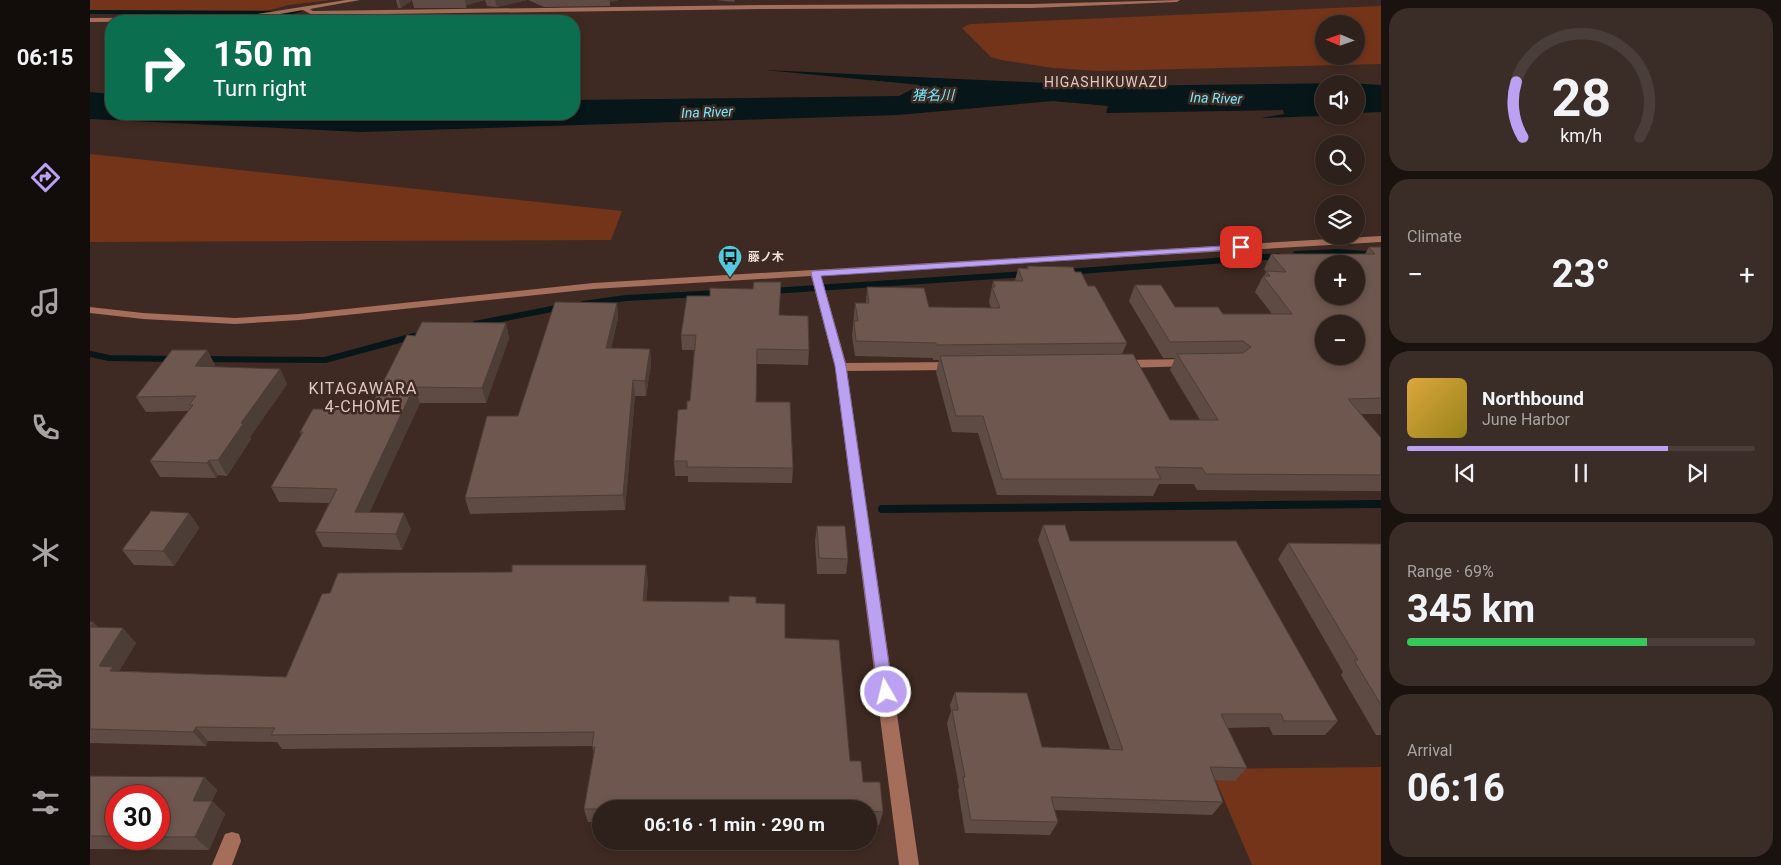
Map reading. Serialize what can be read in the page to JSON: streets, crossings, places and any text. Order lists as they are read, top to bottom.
{
  "districts": ["HIGASHIKUWAZU", "KITAGAWARA 4-CHOME"],
  "water": ["猪名川", "Ina River"],
  "places": {
    "bus stop": ["藤ノ木"]
  },
  "north": "left",
  "page": {
    "tabs": "06:15",
    "map_buttons": ["+", "−"],
    "turn": ["150 m", "Turn right"],
    "tile": [
      "Climate",
      ["Range · 69%", "345 km"],
      ["Arrival", "06:16"]
    ],
    "heat": ["−", "23°", "+"],
    "song": ["Northbound", "June Harbor"],
    "limit": "30",
    "trip": "06:16 · 1 min · 290 m",
    "gauge": ["28", "km/h"]
  }
}
